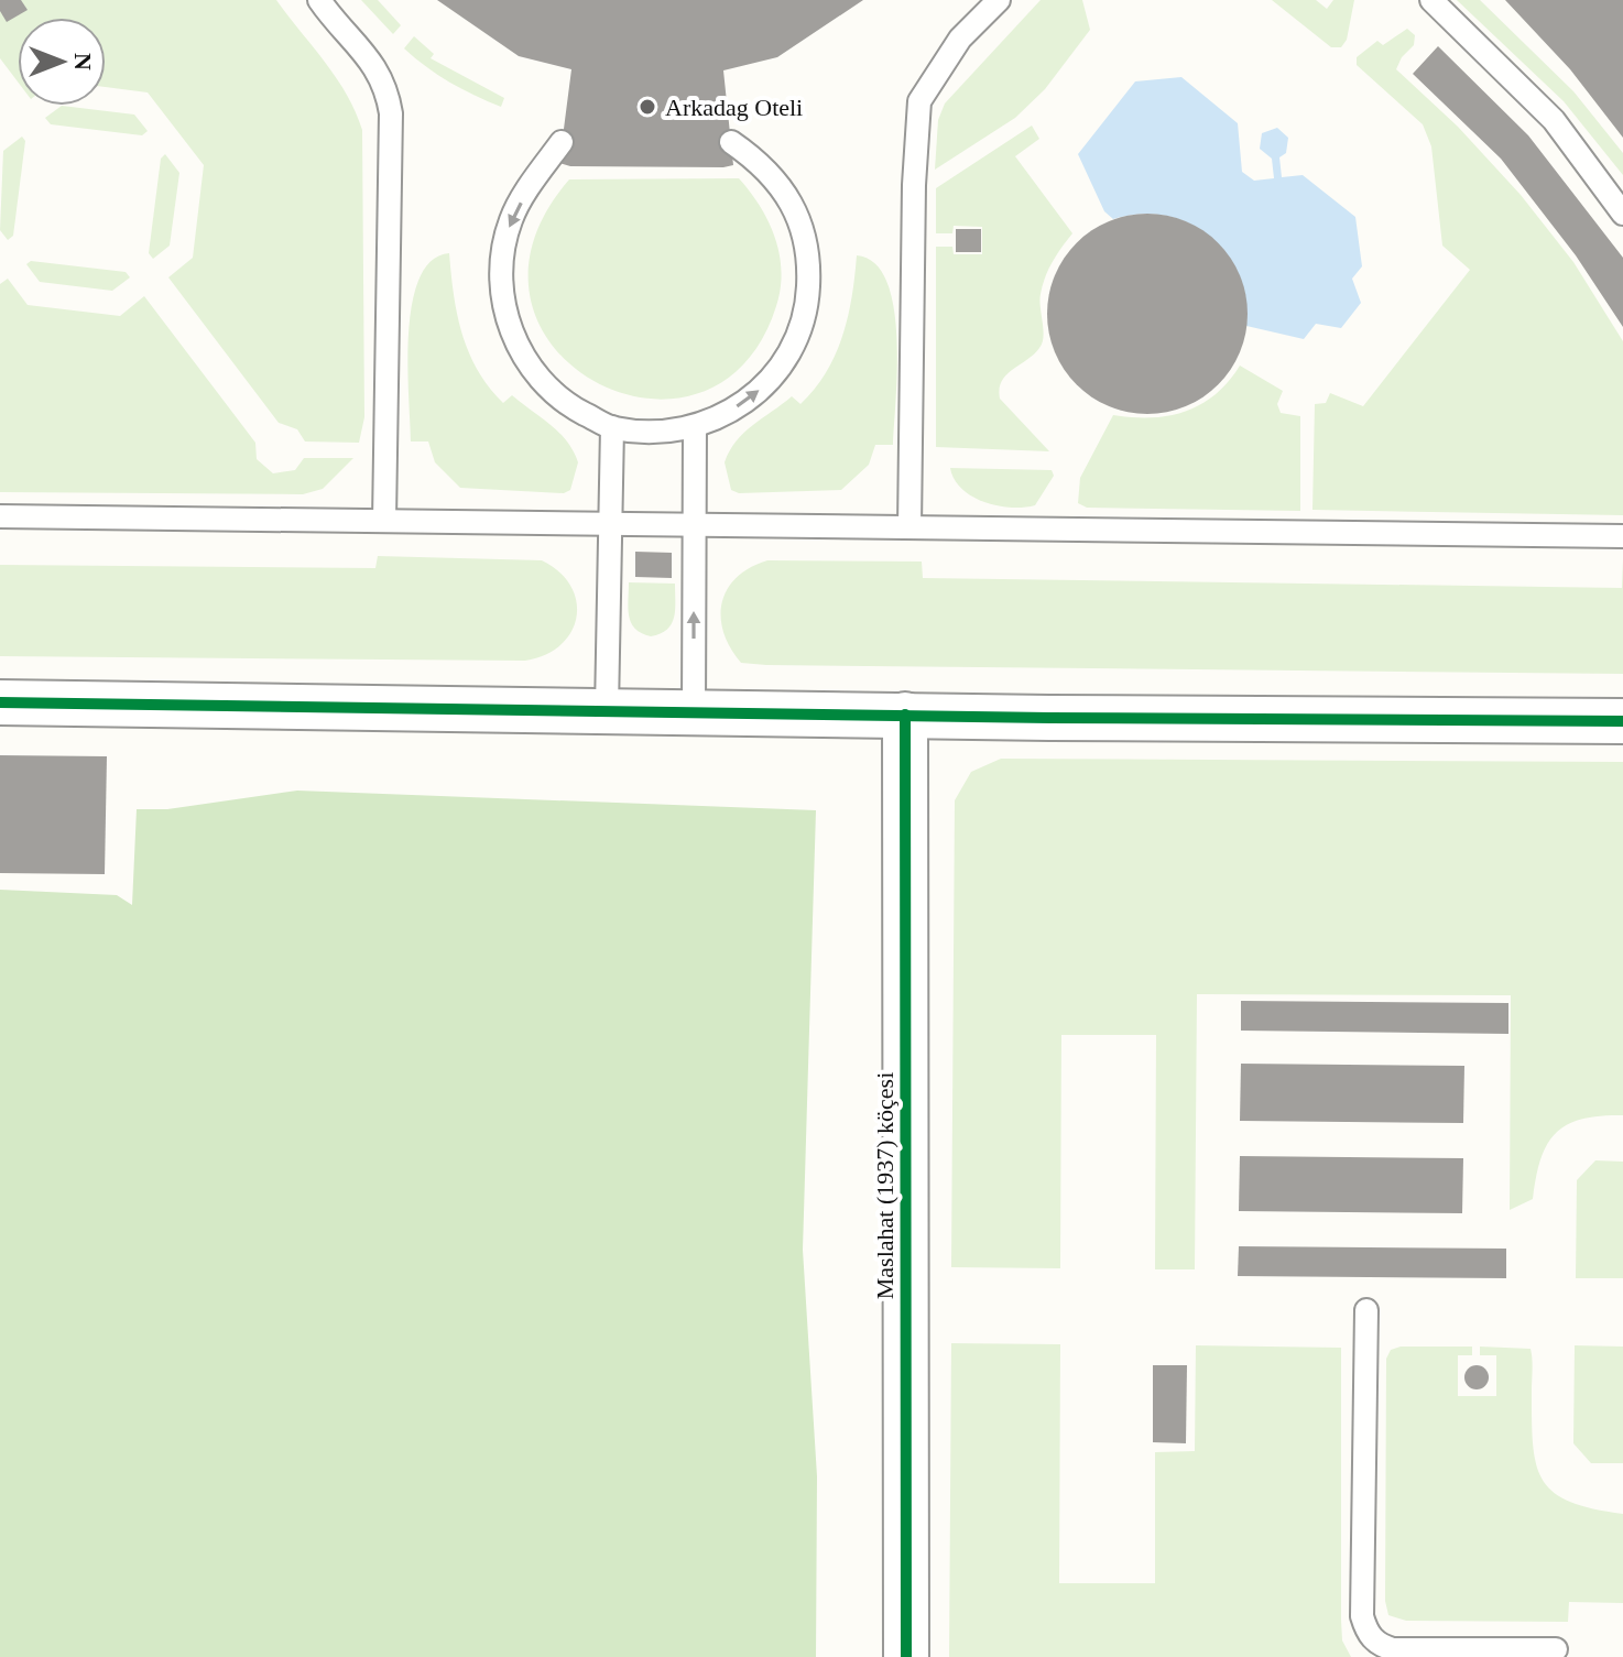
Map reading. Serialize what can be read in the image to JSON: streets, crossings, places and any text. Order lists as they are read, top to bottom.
{
  "streets": {
    "street": ["Maslahat (1937) köçesi"]
  },
  "places": ["Arkadag Oteli"],
  "north": "right"
}
